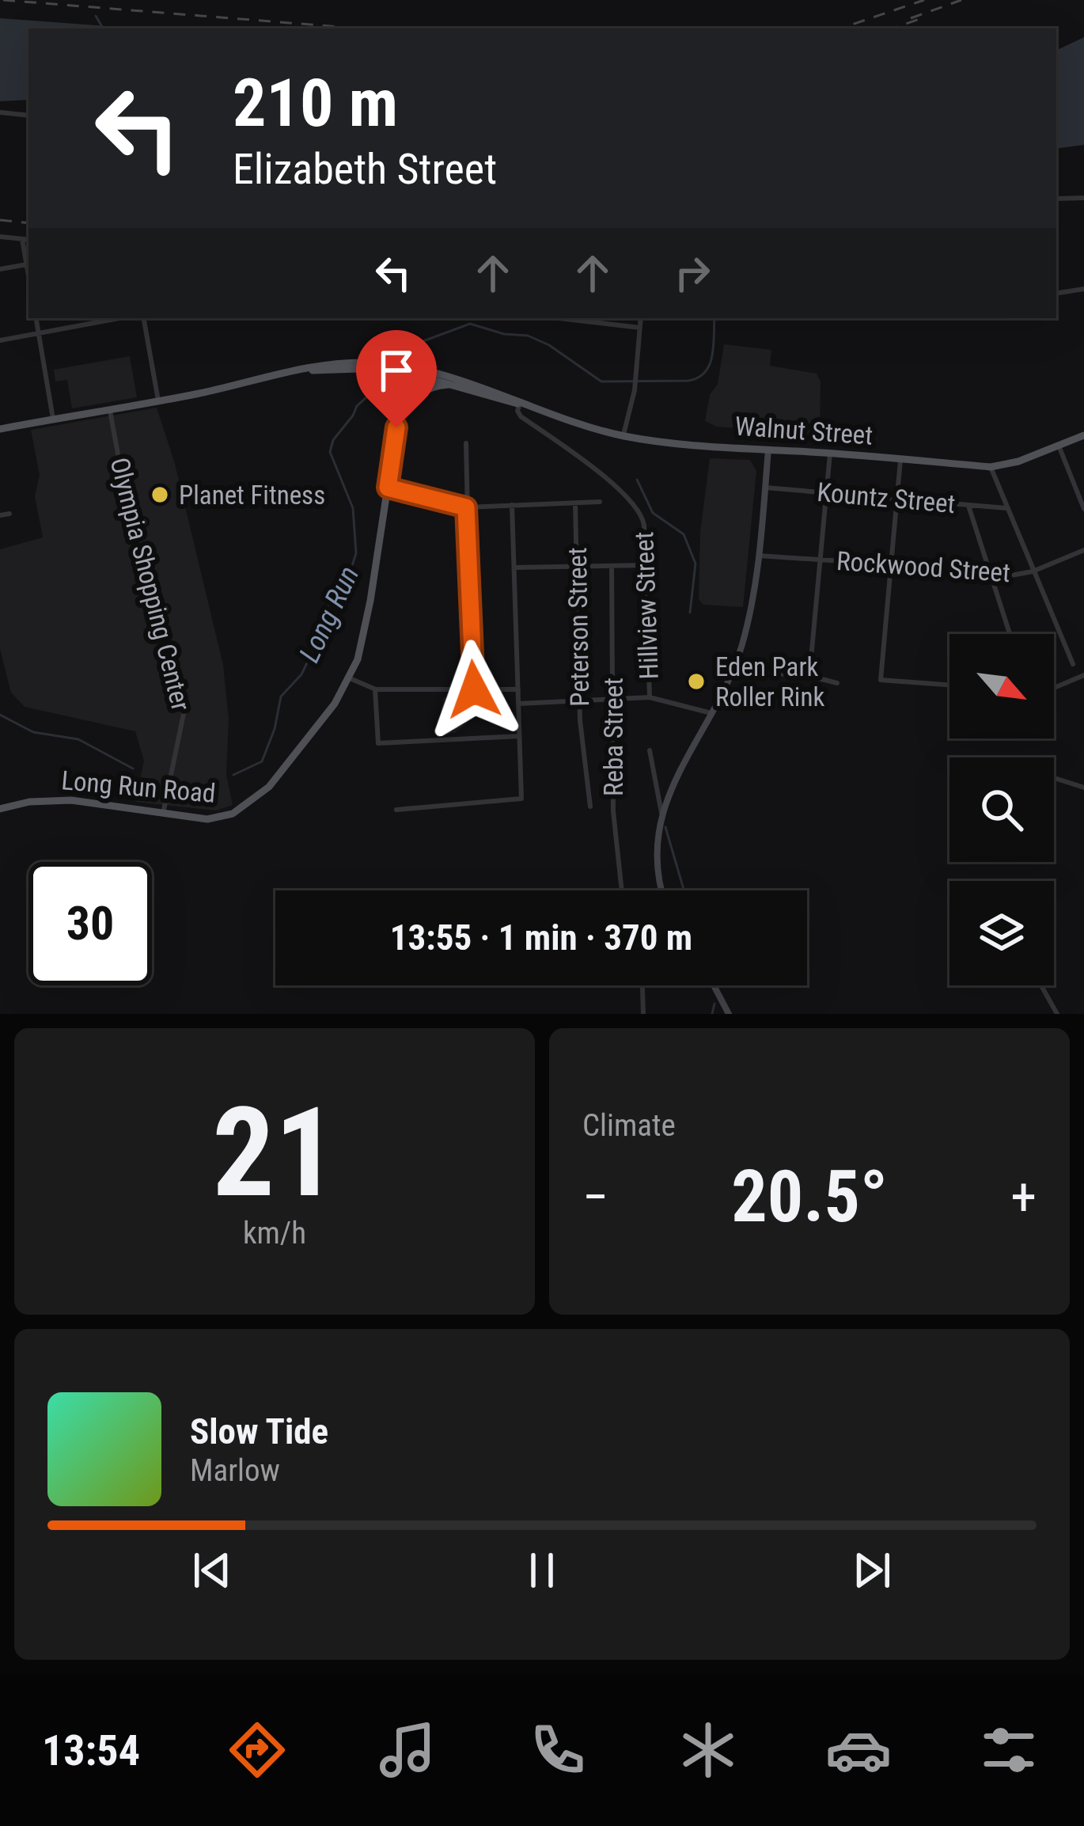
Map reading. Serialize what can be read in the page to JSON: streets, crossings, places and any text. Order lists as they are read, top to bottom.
{
  "streets": {
    "main road": ["Walnut Street", "Long Run Road"],
    "street": [
      "Kountz Street",
      "Rockwood Street",
      "Olympia Shopping Center",
      "Hillview Street",
      "Peterson Street",
      "Reba Street"
    ]
  },
  "crossings": [
    ["Walnut Street", "Olympia Shopping Center"],
    ["Walnut Street", "Hillview Street"],
    ["Walnut Street", "Long Run Road"],
    ["Olympia Shopping Center", "Long Run Road"]
  ],
  "water": ["Long Run"],
  "places": ["Planet Fitness", "Eden Park Roller Rink"],
  "north": "bottom right",
  "page": {
    "turn": ["210 m", "Elizabeth Street"],
    "limit": "30",
    "trip": "13:55 · 1 min · 370 m",
    "tile": [
      ["21", "km/h"],
      "Climate"
    ],
    "heat": ["−", "20.5°", "+"],
    "song": ["Slow Tide", "Marlow"],
    "tabs": "13:54"
  }
}
